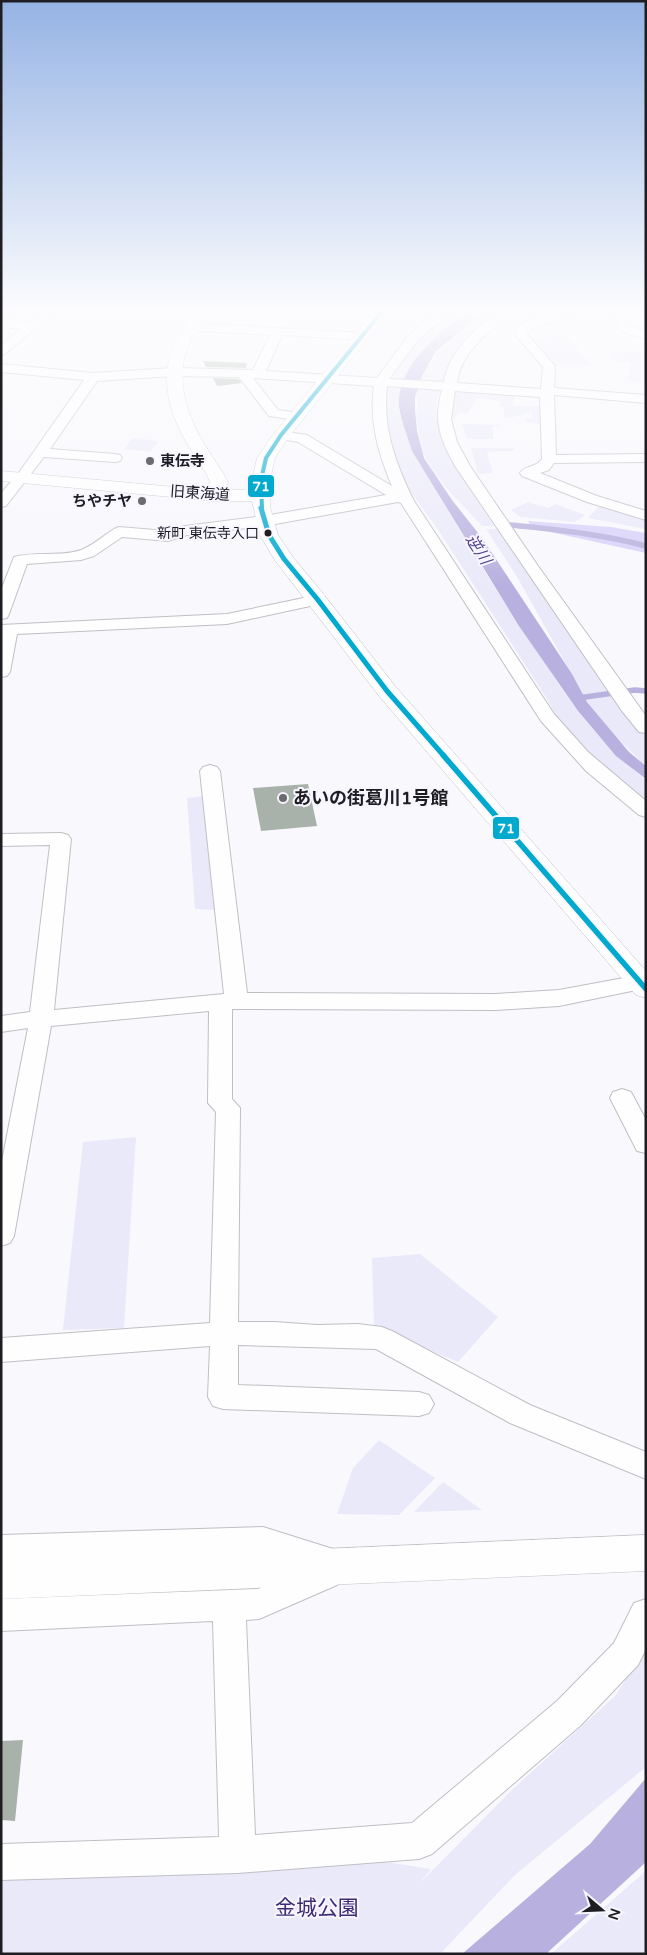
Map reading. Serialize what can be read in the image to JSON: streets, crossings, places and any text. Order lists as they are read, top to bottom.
{
  "streets": {
    "street": ["旧東海道"]
  },
  "water": ["逆川"],
  "parks": ["金城公園"],
  "places": [
    "東伝寺",
    "ちやチヤ",
    "新町 東伝寺入口",
    "あいの街葛川1号館"
  ],
  "lines": ["transit line 71"],
  "north": "right"
}
